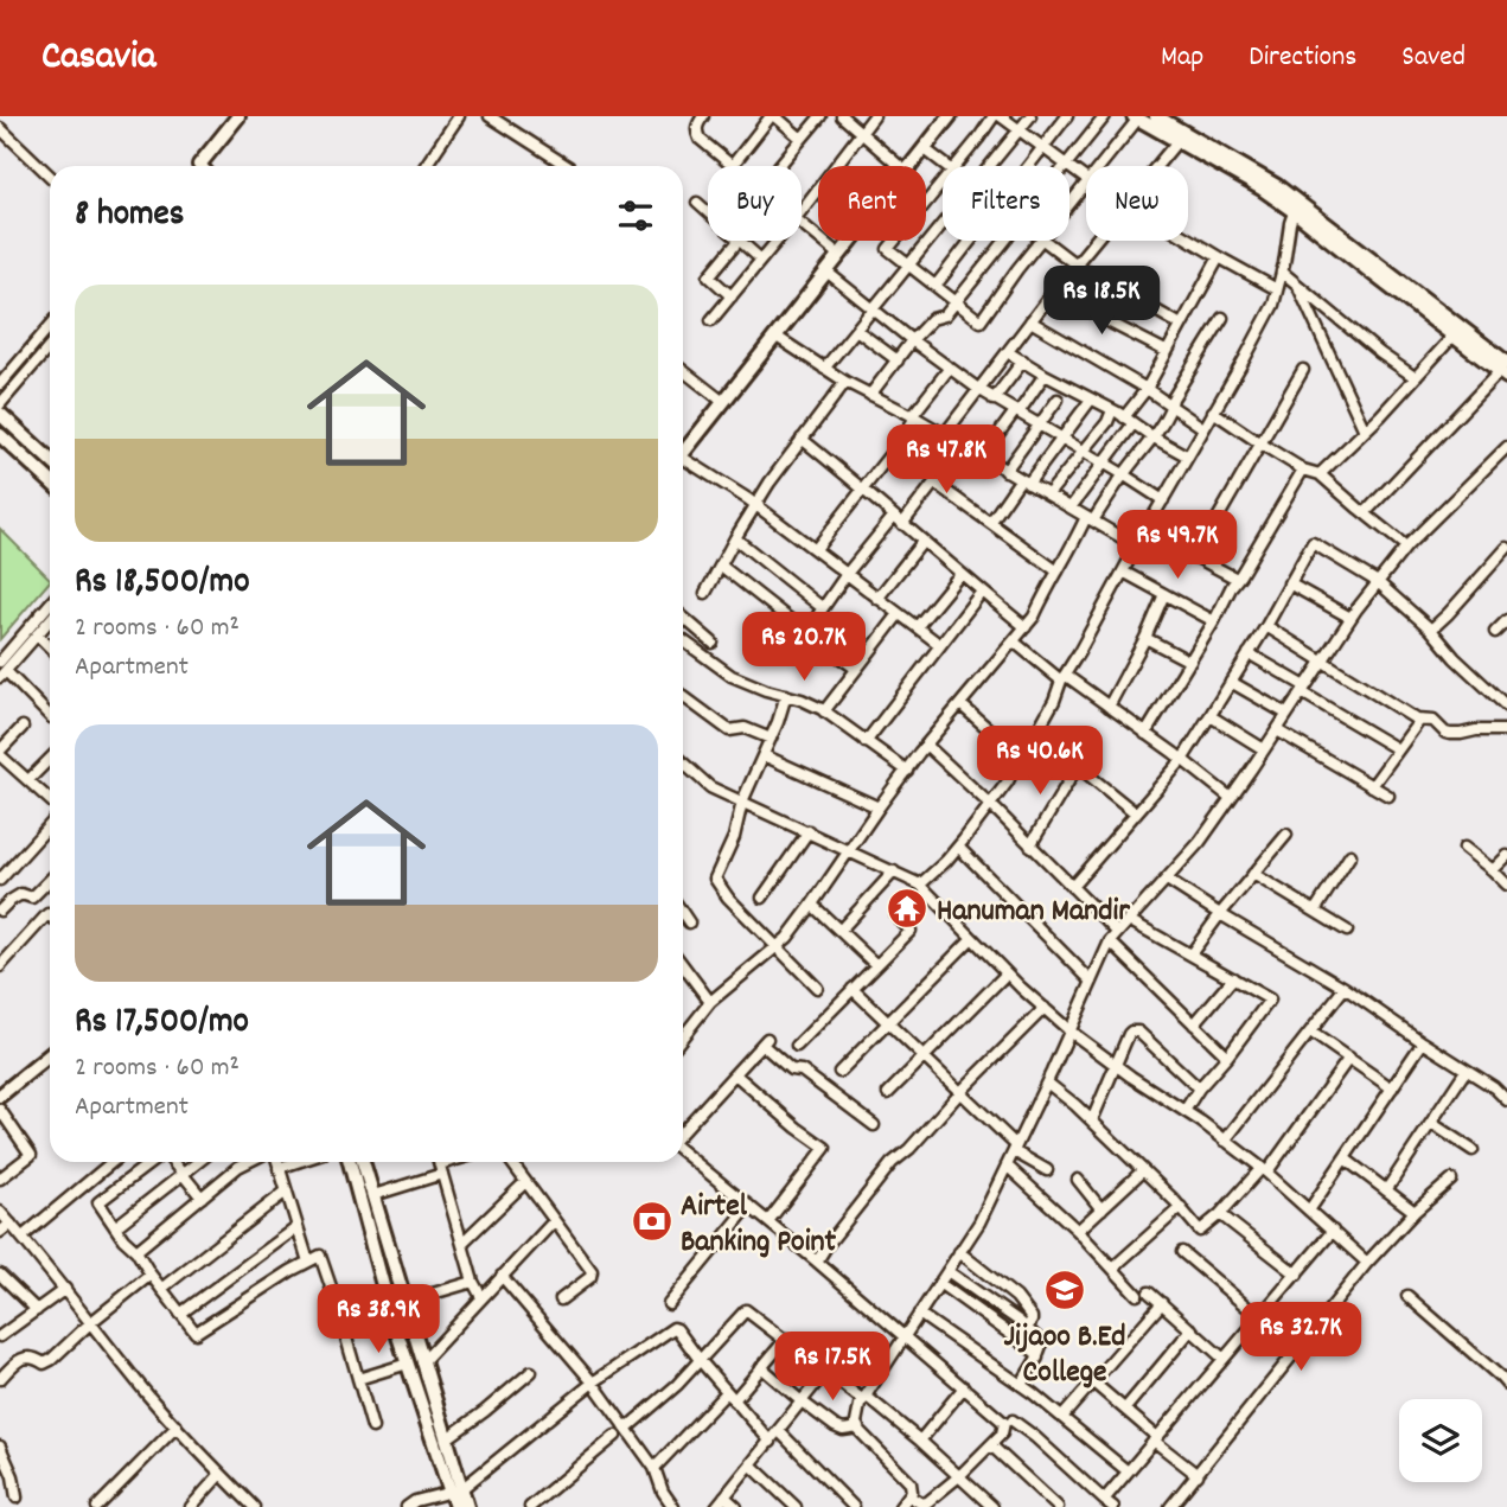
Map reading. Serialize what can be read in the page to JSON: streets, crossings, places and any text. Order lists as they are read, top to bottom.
{
  "places": {
    "temple": ["Hanuman Mandir"],
    "bank": ["Airtel Banking Point"],
    "school or university": ["Jijaoo B.Ed College"]
  },
  "page": {
    "header": "Casavia",
    "nav": ["Map", "Directions", "Saved"],
    "chip": [
      "Buy",
      "Rent",
      "Filters",
      "New"
    ],
    "heading": "8 homes",
    "price": [
      "Rs 18.5K",
      "Rs 47.8K",
      "Rs 49.7K",
      "Rs 20.7K",
      "Rs 40.6K",
      "Rs 38.9K",
      "Rs 32.7K",
      "Rs 17.5K"
    ],
    "list": [
      {
        "name": "Rs 18,500/mo",
        "note": "2 rooms · 60 m² · Apartment"
      },
      {
        "name": "Rs 17,500/mo",
        "note": "2 rooms · 60 m² · Apartment"
      }
    ]
  }
}
